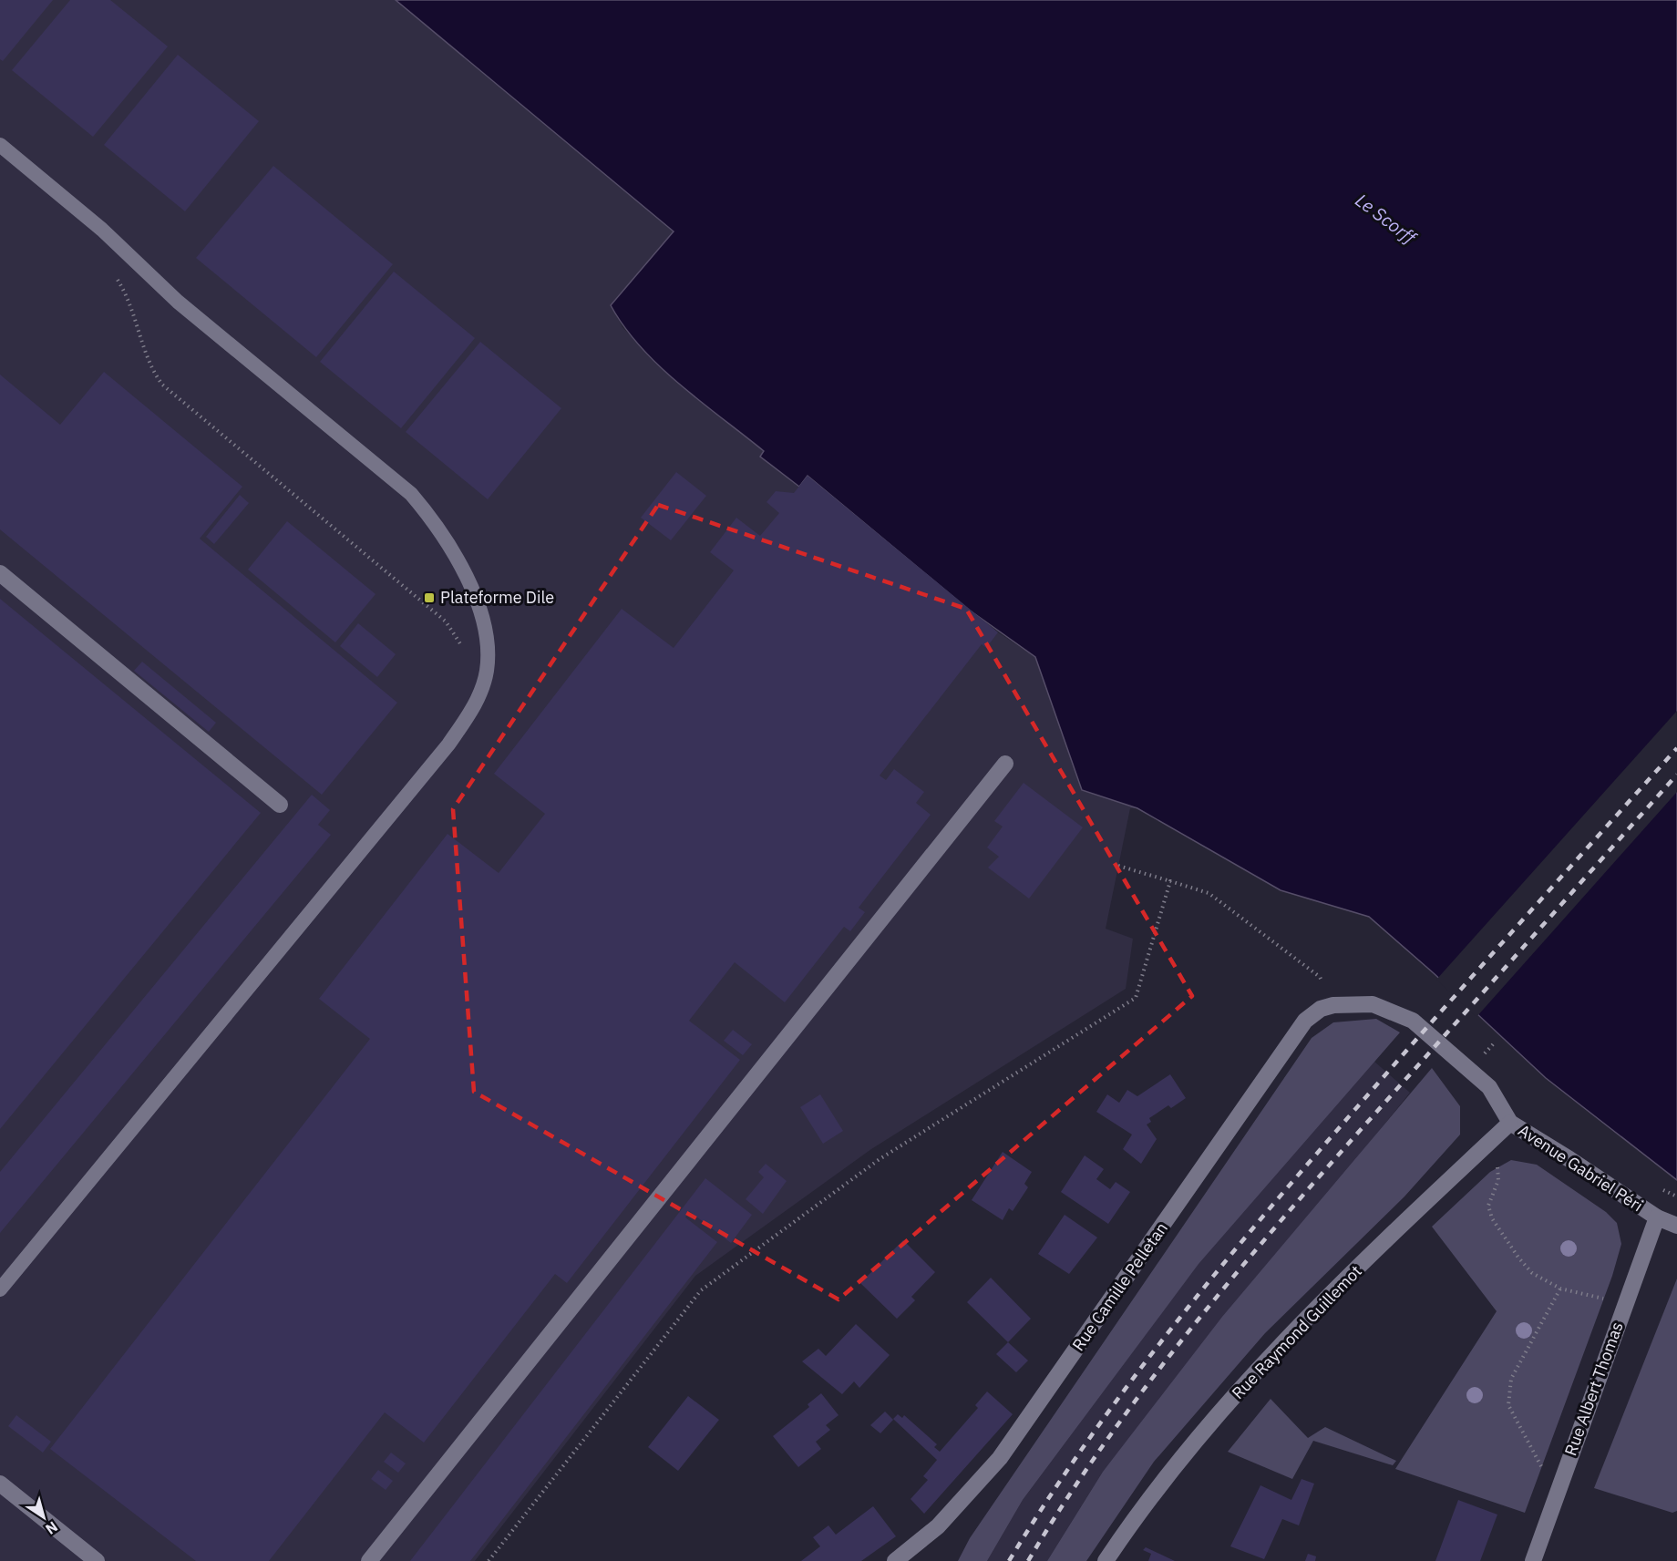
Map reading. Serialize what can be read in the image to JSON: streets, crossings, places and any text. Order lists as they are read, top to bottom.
{
  "streets": {
    "street": [
      "Avenue Gabriel Péri",
      "Rue Camille Pelletan",
      "Rue Raymond Guillemot",
      "Rue Albert Thomas"
    ]
  },
  "crossings": [
    ["Avenue Gabriel Péri", "Rue Camille Pelletan"],
    ["Avenue Gabriel Péri", "Rue Raymond Guillemot"],
    ["Avenue Gabriel Péri", "Rue Albert Thomas"]
  ],
  "water": ["Le Scorff"],
  "places": {
    "transit": ["Plateforme Dile"]
  },
  "north": "bottom right"
}
